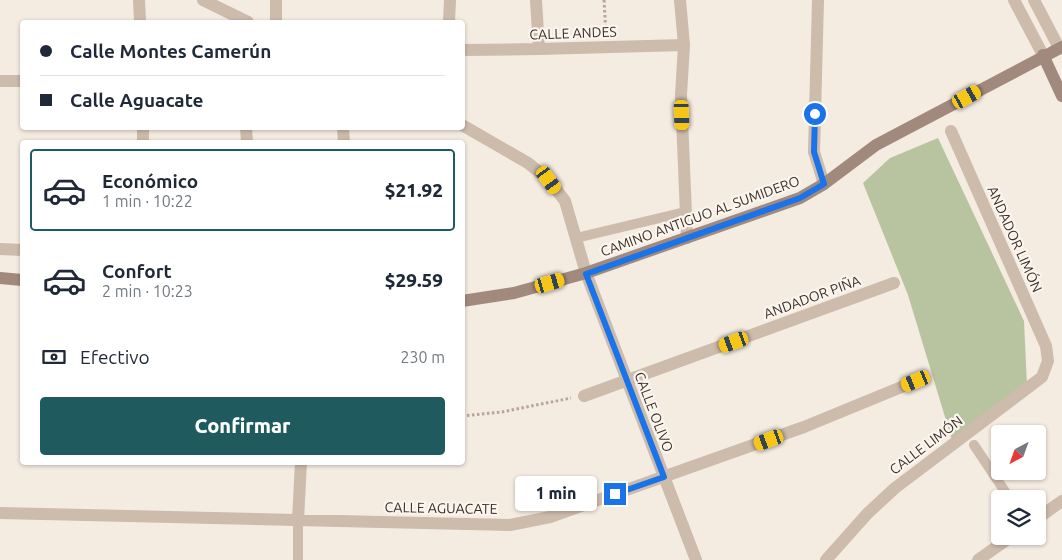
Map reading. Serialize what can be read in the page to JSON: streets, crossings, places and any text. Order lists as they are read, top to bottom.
{
  "streets": {
    "main road": ["CAMINO ANTIGUO AL SUMIDERO"],
    "street": [
      "CALLE ANDES",
      "ANDADOR LIMÓN",
      "ANDADOR PIÑA",
      "CALLE OLIVO",
      "CALLE LIMÓN",
      "CALLE AGUACATE"
    ]
  },
  "crossings": [
    ["CAMINO ANTIGUO AL SUMIDERO", "CALLE OLIVO"],
    ["ANDADOR LIMÓN", "CALLE LIMÓN"],
    ["ANDADOR PIÑA", "CALLE OLIVO"],
    ["CALLE OLIVO", "CALLE AGUACATE"]
  ],
  "north": "bottom left",
  "page": {
    "banner": ["Calle Montes Camerún", "Calle Aguacate"],
    "list": [
      {
        "name": "Económico",
        "note": "1 min · 10:22",
        "value": "$21.92"
      },
      {
        "name": "Confort",
        "note": "2 min · 10:23",
        "value": "$29.59"
      }
    ],
    "pay": ["Efectivo", "230 m"],
    "buttons": "Confirmar",
    "bubble": "1 min"
  }
}
